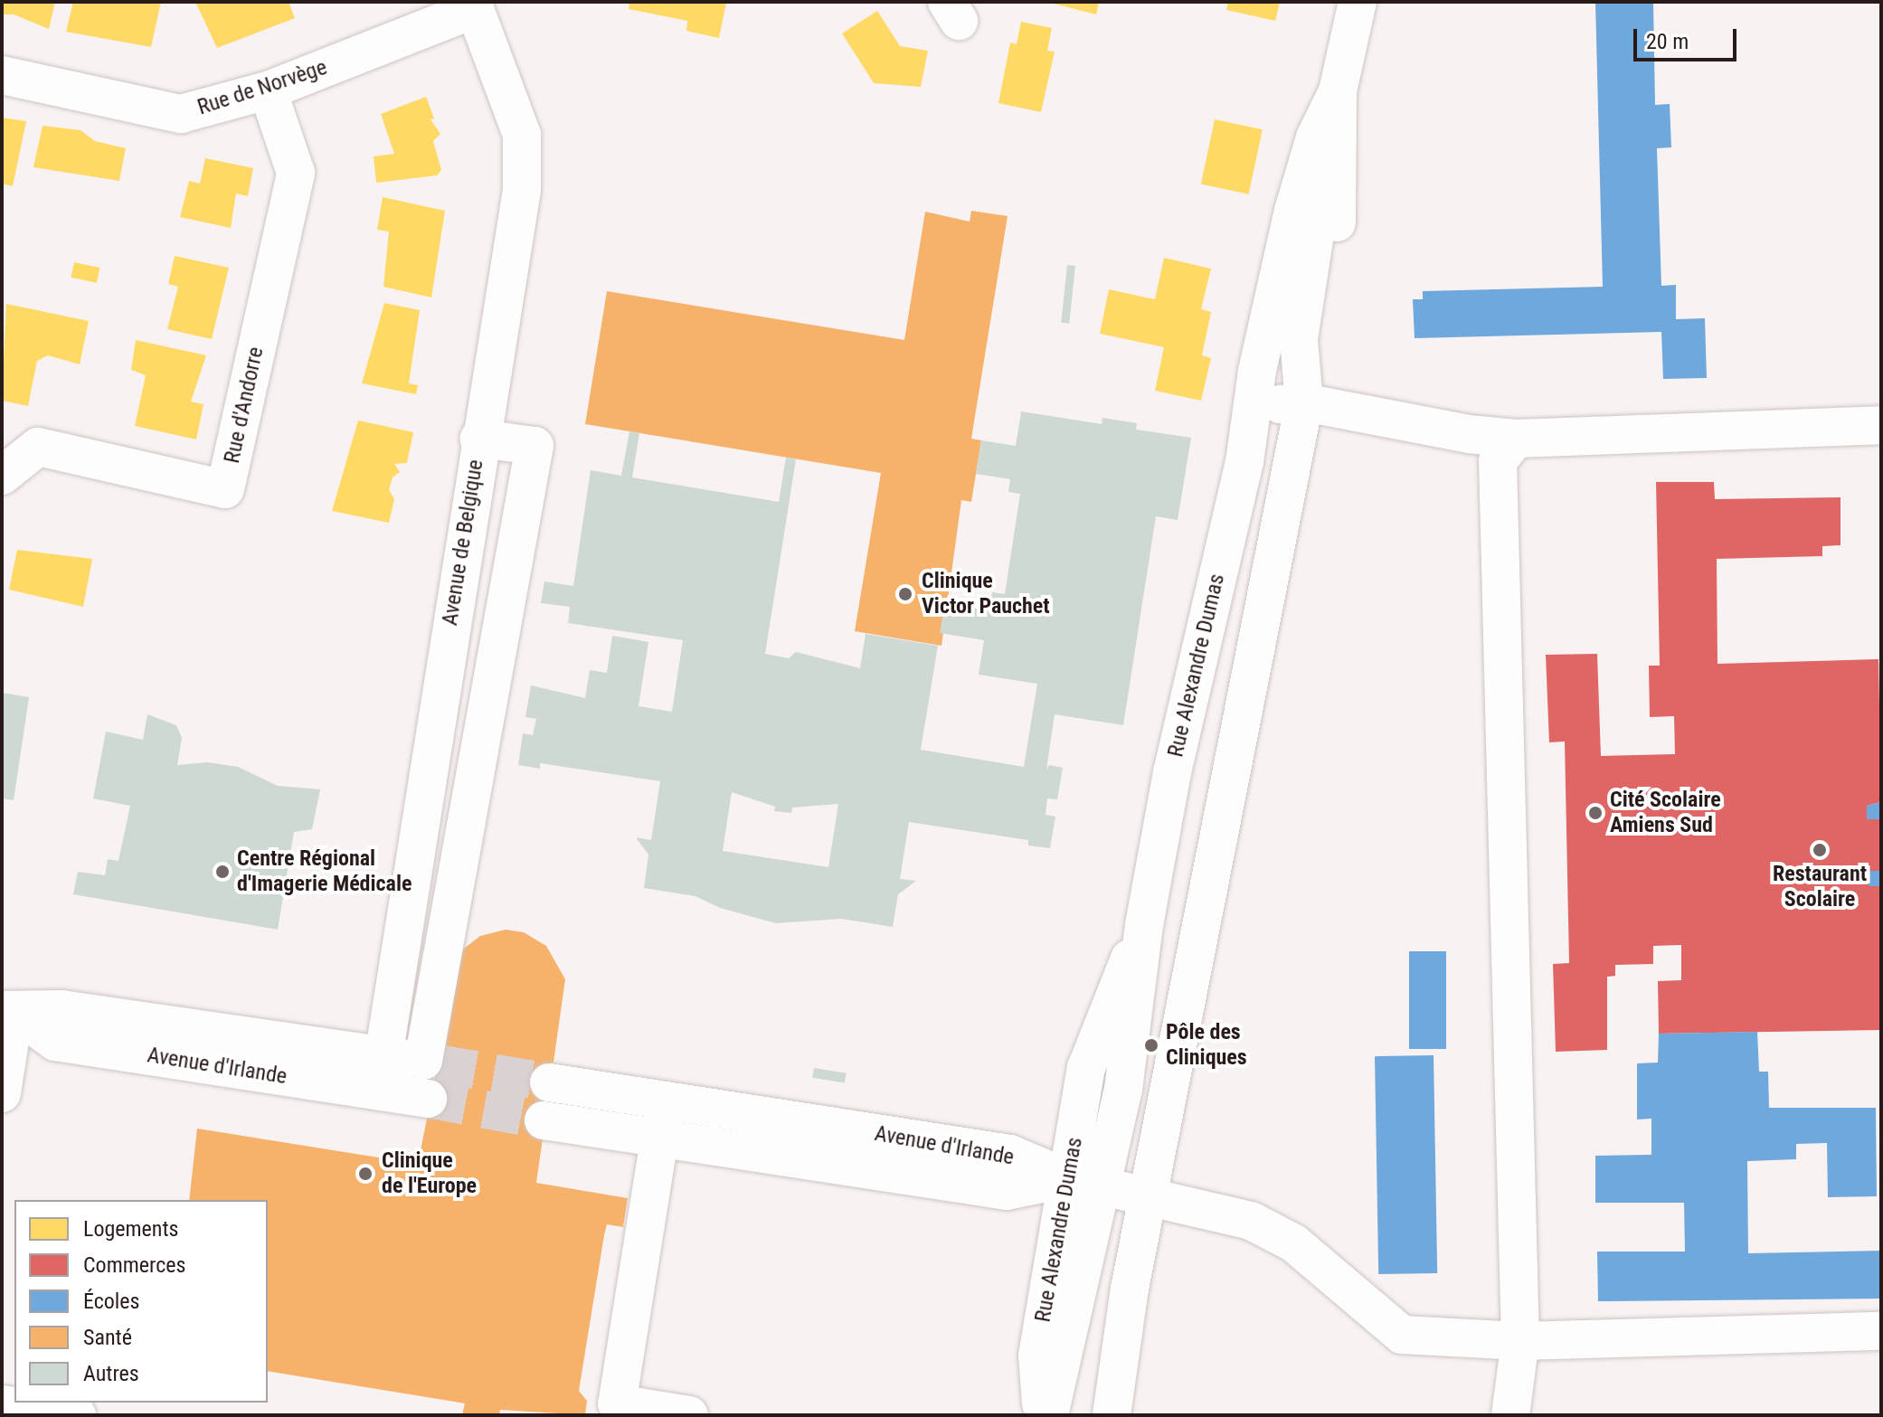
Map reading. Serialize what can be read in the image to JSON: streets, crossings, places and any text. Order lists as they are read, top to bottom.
{
  "streets": {
    "street": [
      "Rue de Norvège",
      "Rue d'Andorre",
      "Avenue de Belgique",
      "Rue Alexandre Dumas",
      "Avenue d'Irlande"
    ]
  },
  "crossings": [
    ["Rue de Norvège", "Rue d'Andorre"],
    ["Rue de Norvège", "Avenue de Belgique"],
    ["Avenue de Belgique", "Avenue d'Irlande"],
    ["Rue Alexandre Dumas", "Avenue d'Irlande"]
  ],
  "places": [
    "Clinique Victor Pauchet",
    "Cité Scolaire Amiens Sud",
    "Restaurant Scolaire",
    "Centre Régional d'Imagerie Médicale",
    "Pôle des Cliniques",
    "Clinique de l'Europe"
  ],
  "legend": [
    "Logements",
    "Commerces",
    "Écoles",
    "Santé",
    "Autres"
  ],
  "scale_bar": "20 m"
}
